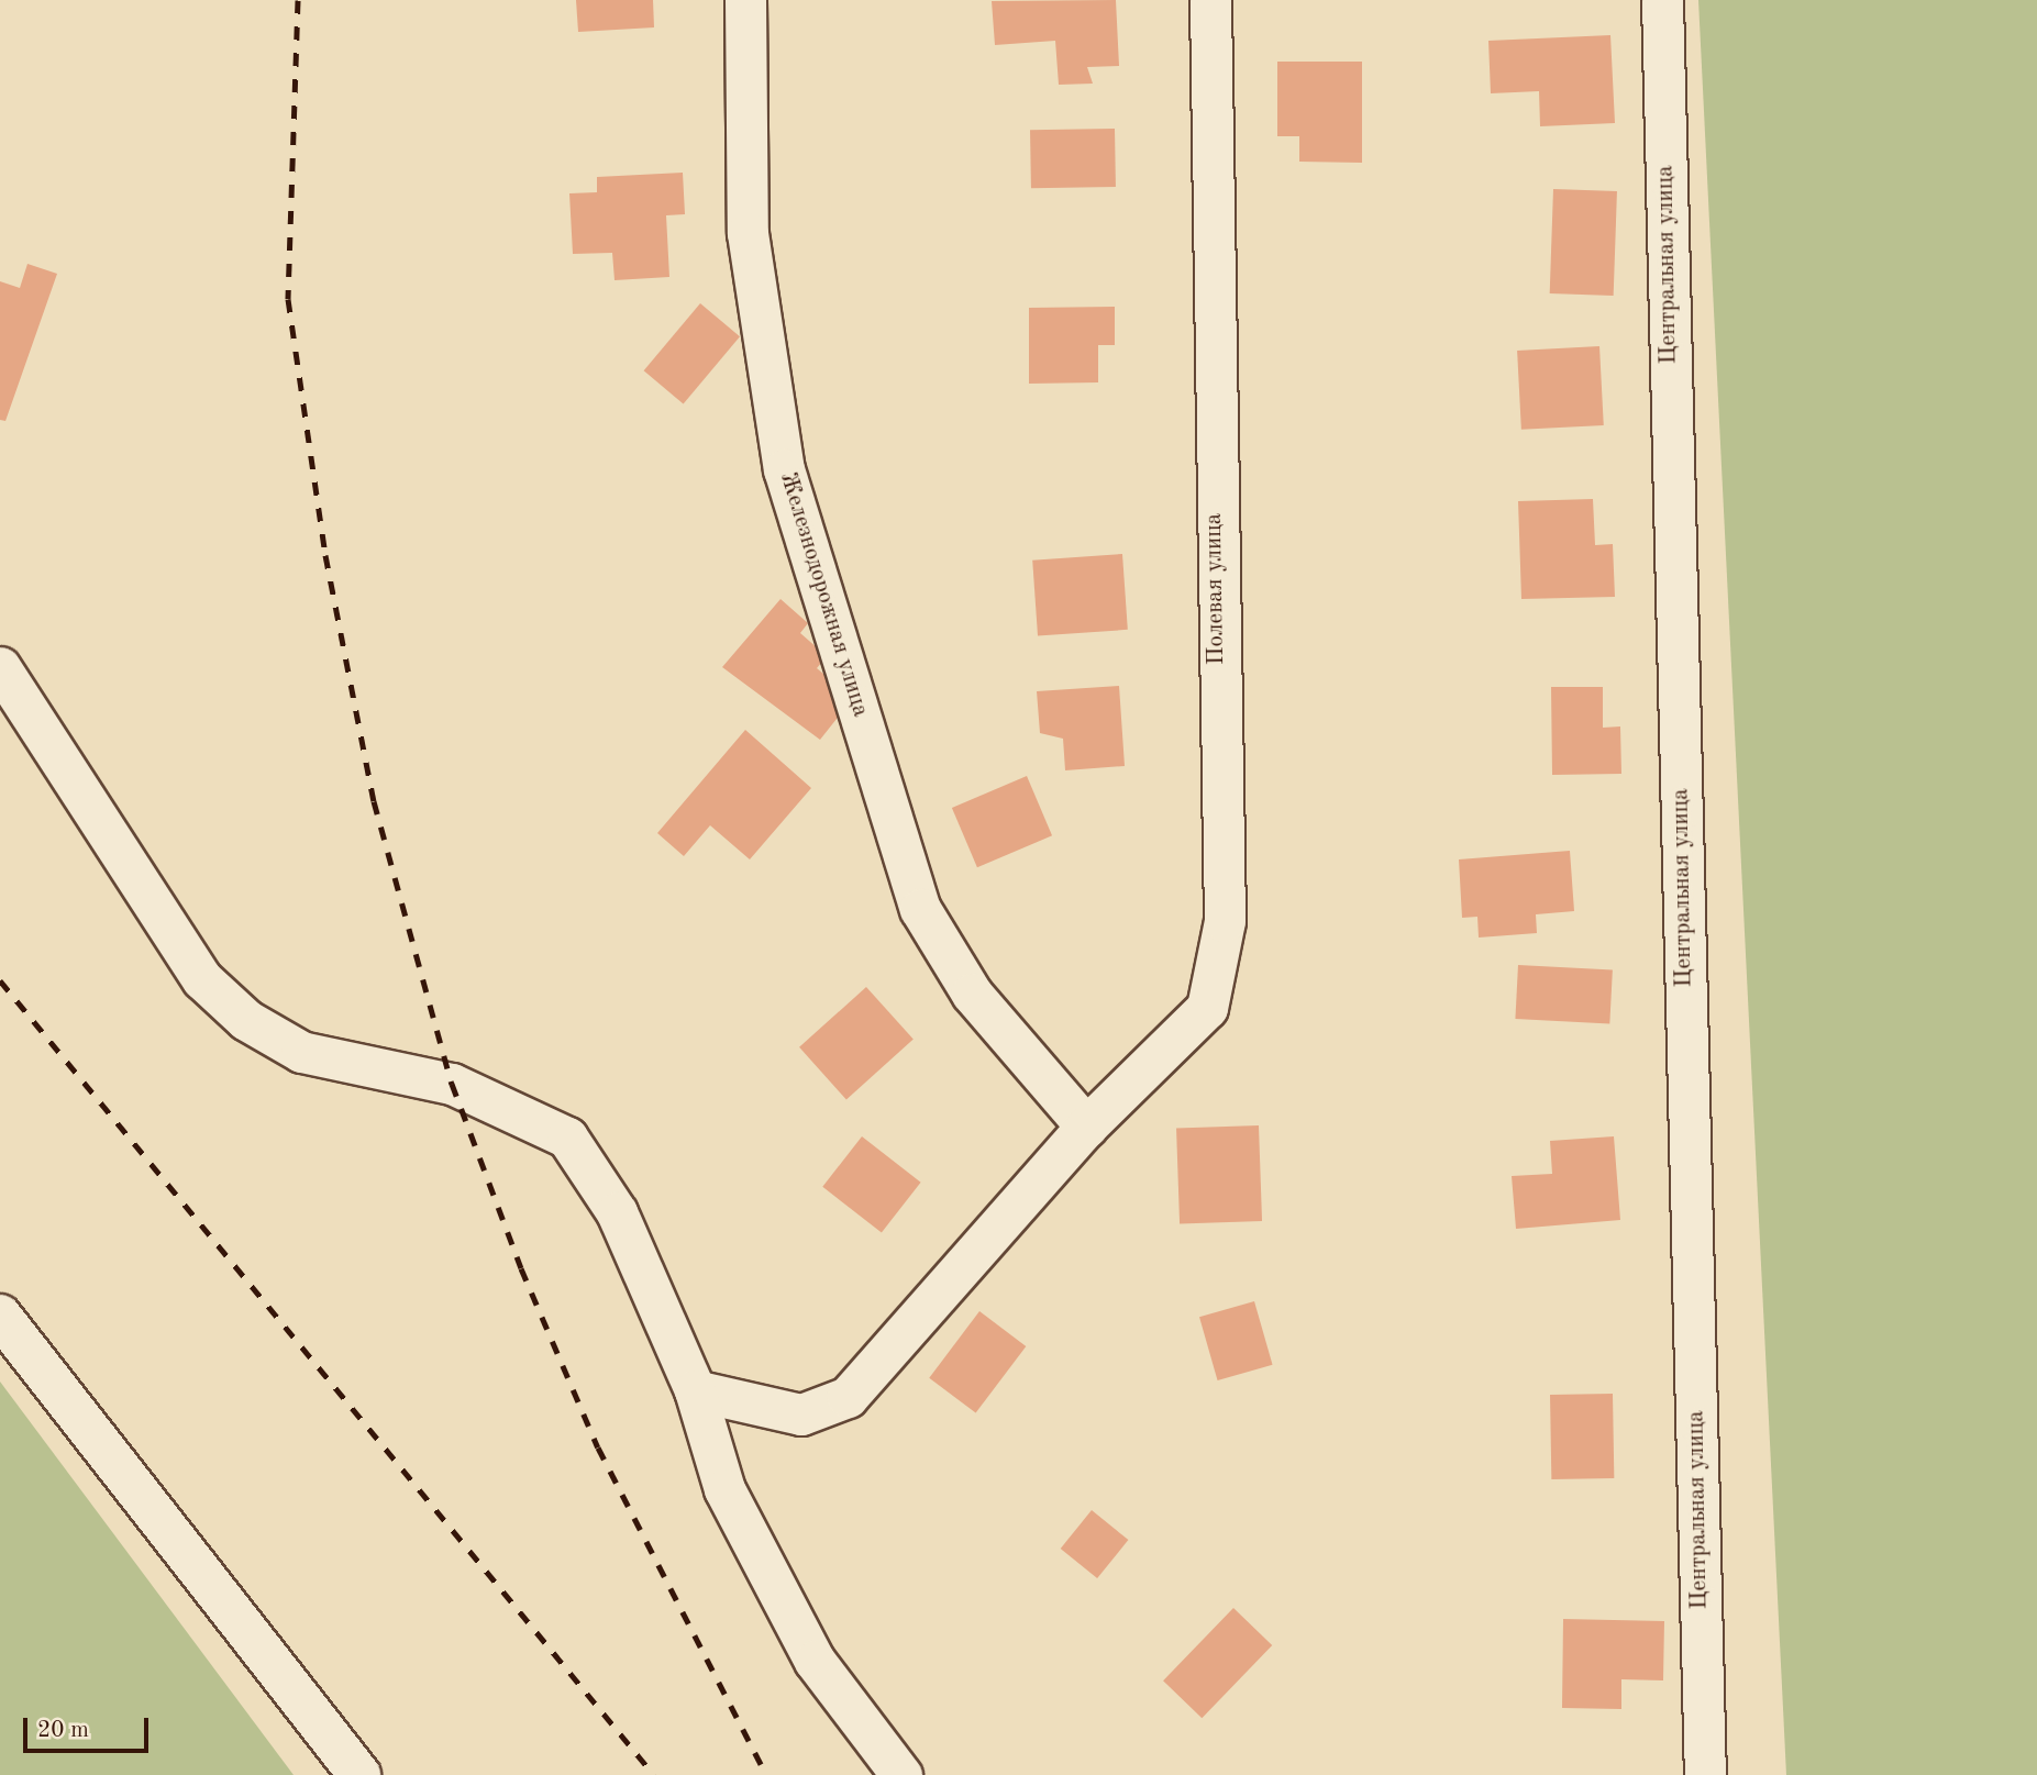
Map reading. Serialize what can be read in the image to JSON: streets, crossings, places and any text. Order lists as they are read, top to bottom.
{
  "streets": {
    "street": ["Центральная улица", "Полевая улица", "Железнодорожная улица"]
  },
  "crossings": [
    ["Полевая улица", "Железнодорожная улица"]
  ],
  "scale_bar": "20 m"
}
